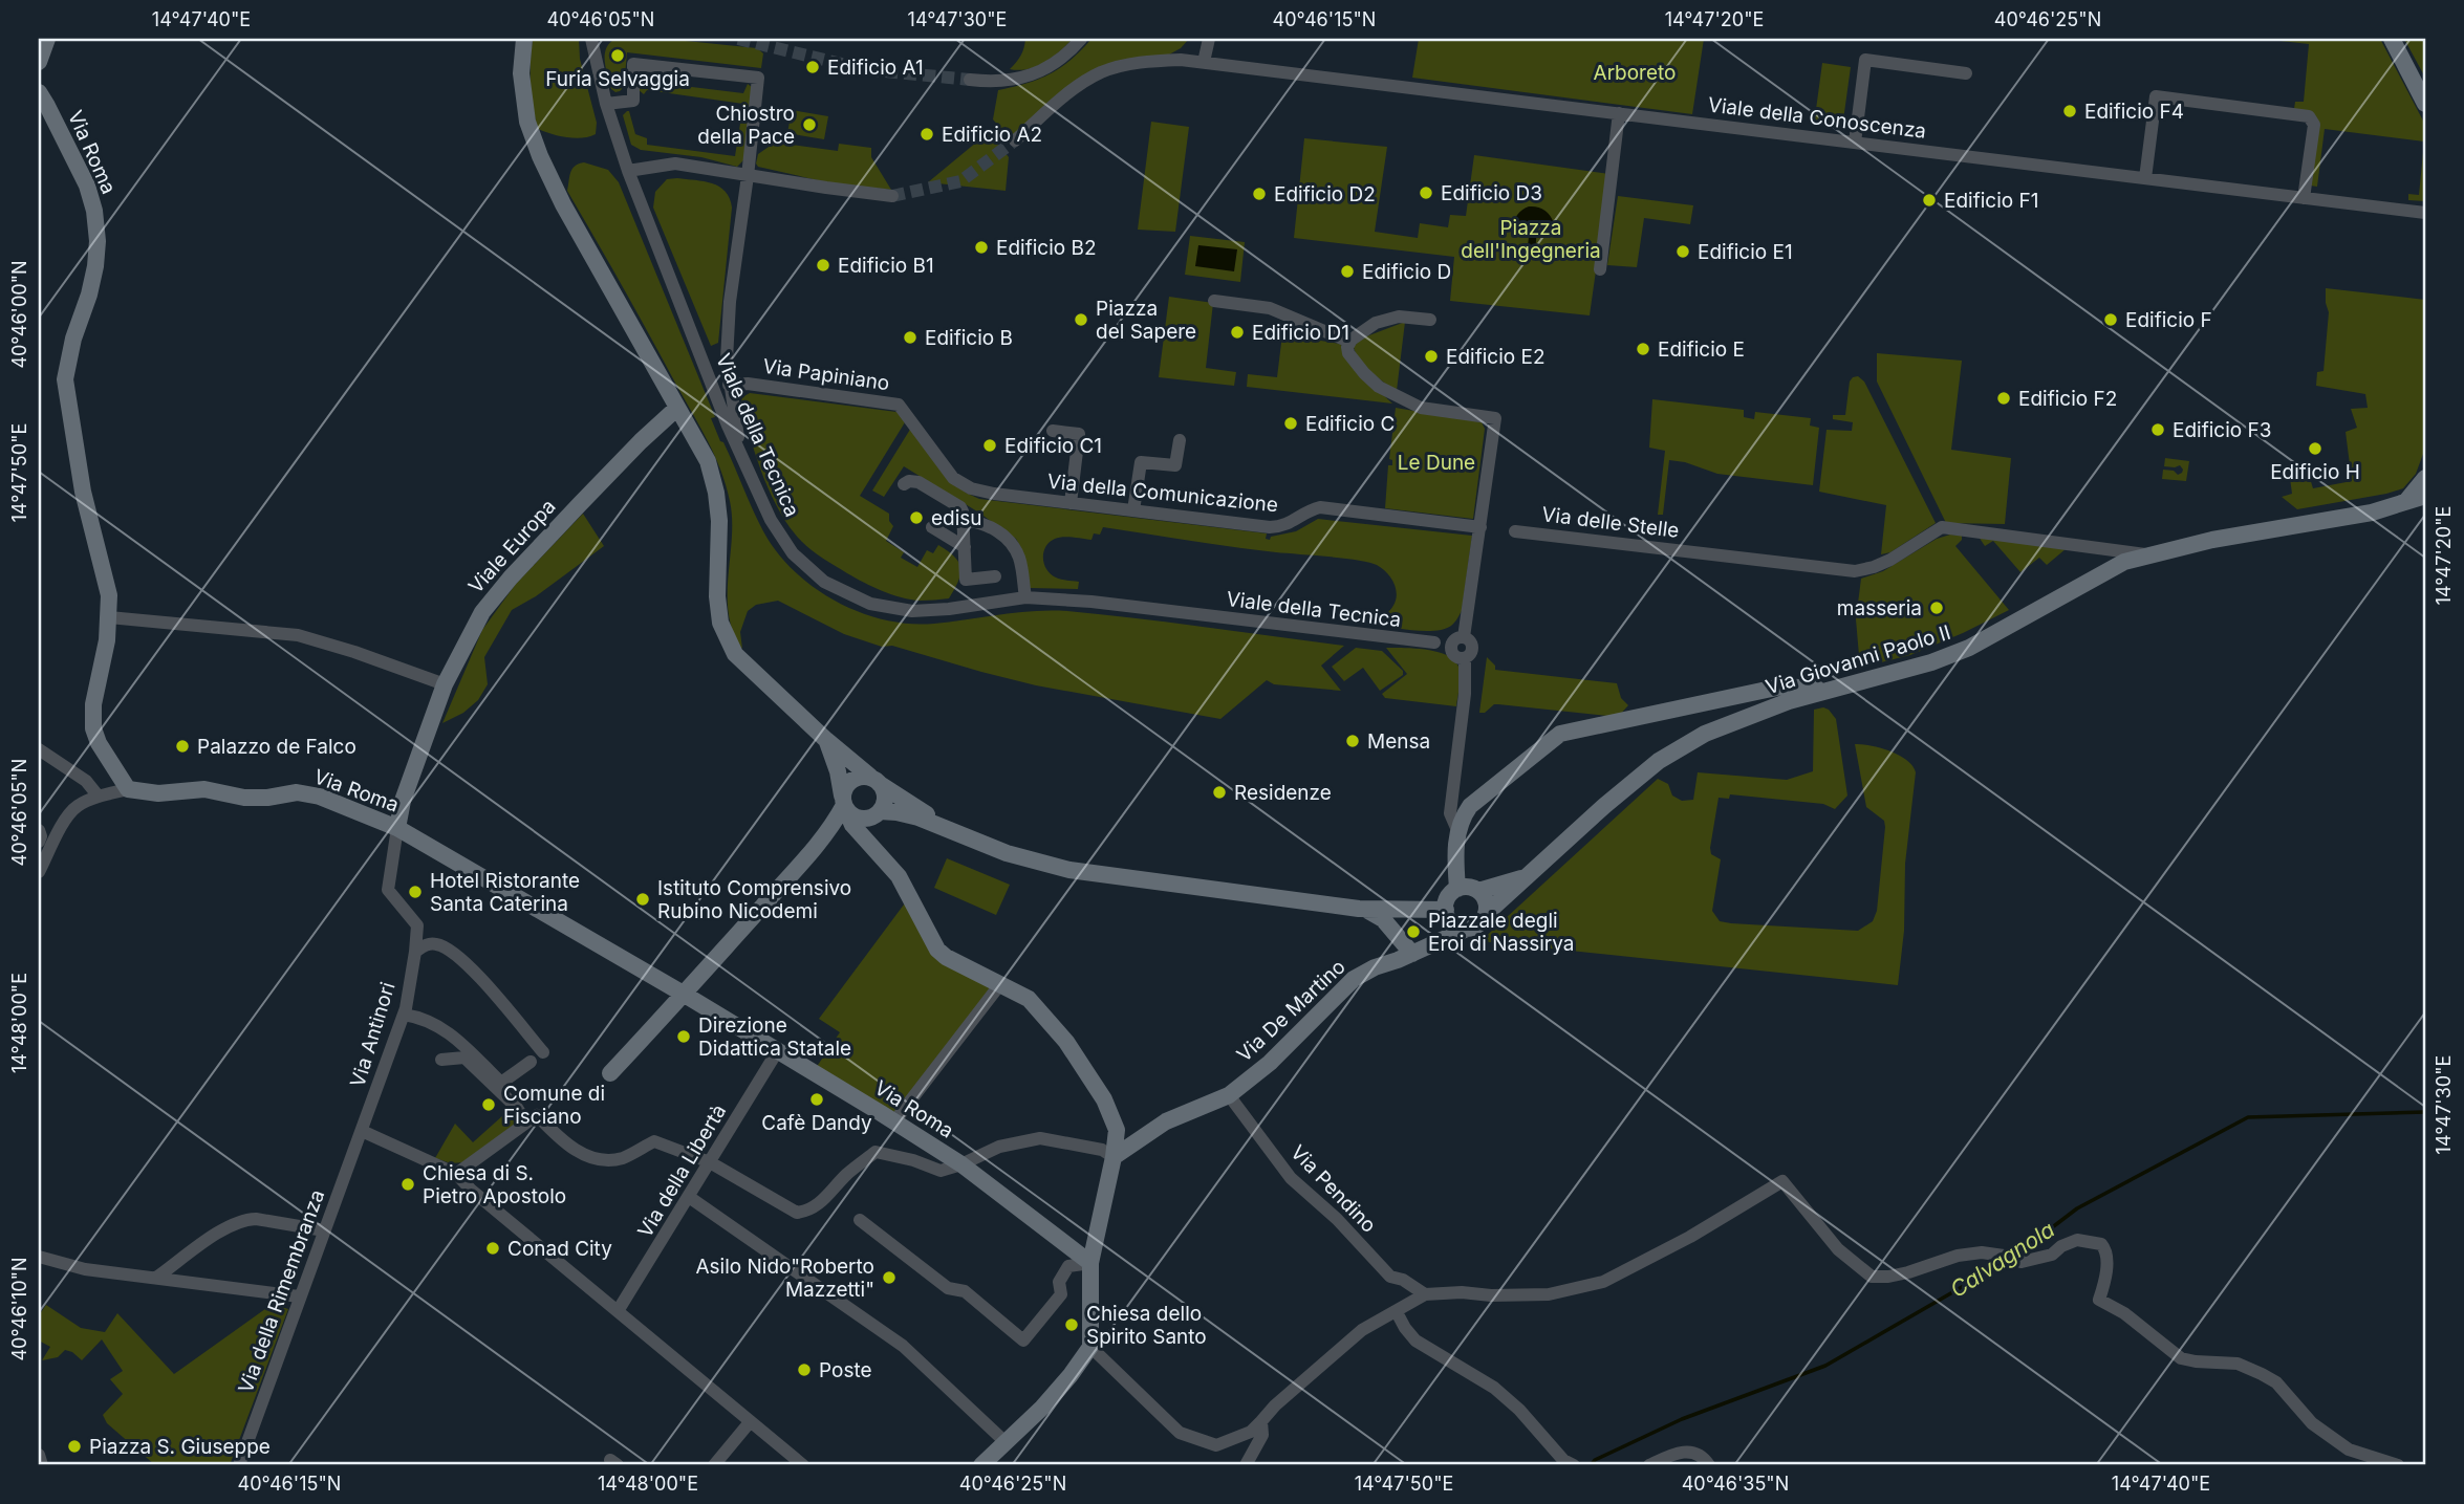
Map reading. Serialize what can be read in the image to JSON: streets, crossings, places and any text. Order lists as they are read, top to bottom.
{
  "streets": {
    "street": [
      "Viale della Conoscenza",
      "Via Roma",
      "Via Papiniano",
      "Viale della Tecnica",
      "Via della Comunicazione",
      "Via delle Stelle",
      "Viale Europa",
      "Via Giovanni Paolo II",
      "Via De Martino",
      "Via Antinori",
      "Via della Libertà",
      "Via Pendino",
      "Via della Rimembranza"
    ]
  },
  "crossings": [
    ["Via Roma", "Viale Europa"],
    ["Via Roma", "Via Antinori"],
    ["Via Roma", "Via della Libertà"],
    ["Via Papiniano", "Via della Comunicazione"],
    ["Via delle Stelle", "Via Giovanni Paolo II"],
    ["Viale Europa", "Via Antinori"],
    ["Via Giovanni Paolo II", "Via De Martino"],
    ["Via De Martino", "Via Pendino"],
    ["Via Antinori", "Via della Rimembranza"]
  ],
  "water": ["Calvagnola"],
  "parks": ["Arboreto", "Piazza dell'Ingegneria", "Le Dune"],
  "places": [
    "Furia Selvaggia",
    "Edificio A1",
    "Edificio F4",
    "Chiostro della Pace",
    "Edificio A2",
    "Edificio D3",
    "Edificio D2",
    "Edificio F1",
    "Edificio B2",
    "Edificio E1",
    "Edificio B1",
    "Edificio D",
    "Piazza del Sapere",
    "Edificio F",
    "Edificio D1",
    "Edificio B",
    "Edificio E",
    "Edificio E2",
    "Edificio F2",
    "Edificio C",
    "Edificio F3",
    "Edificio C1",
    "Edificio H",
    "edisu",
    "masseria",
    "Mensa",
    "Palazzo de Falco",
    "Residenze",
    "Hotel Ristorante Santa Caterina",
    "Istituto Comprensivo Rubino Nicodemi",
    "Piazzale degli Eroi di Nassirya",
    "Direzione Didattica Statale",
    "Cafè Dandy",
    "Comune di Fisciano",
    "Chiesa di S. Pietro Apostolo",
    "Conad City",
    "Asilo Nido\"Roberto Mazzetti\"",
    "Chiesa dello Spirito Santo",
    "Poste",
    "Piazza S. Giuseppe"
  ],
  "coordinates": [
    "14°47'40\"E",
    "40°46'05\"N",
    "14°47'30\"E",
    "40°46'15\"N",
    "14°47'20\"E",
    "40°46'25\"N",
    "40°46'00\"N",
    "14°47'50\"E",
    "14°48'00\"E",
    "40°46'10\"N",
    "40°46'35\"N"
  ]
}
